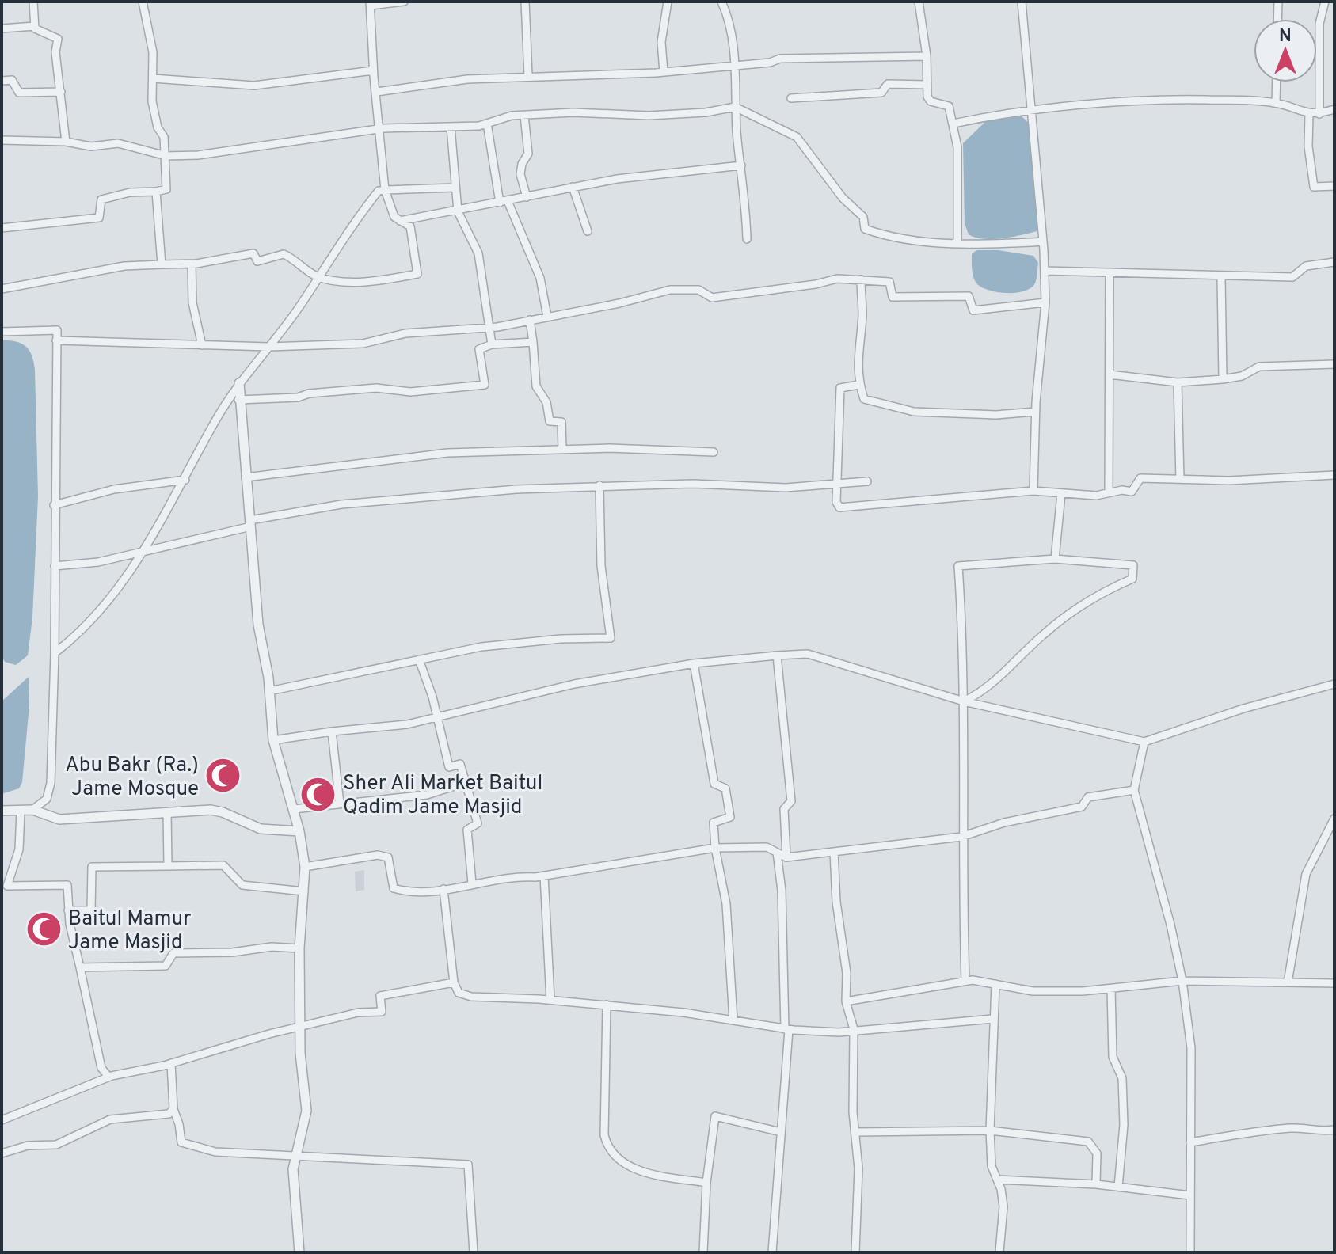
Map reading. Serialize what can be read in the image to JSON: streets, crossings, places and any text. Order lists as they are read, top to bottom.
{
  "places": {
    "mosque": ["Abu Bakr (Ra.) Jame Mosque", "Sher Ali Market Baitul Qadim Jame Masjid", "Baitul Mamur Jame Masjid"]
  },
  "north": "top"
}
